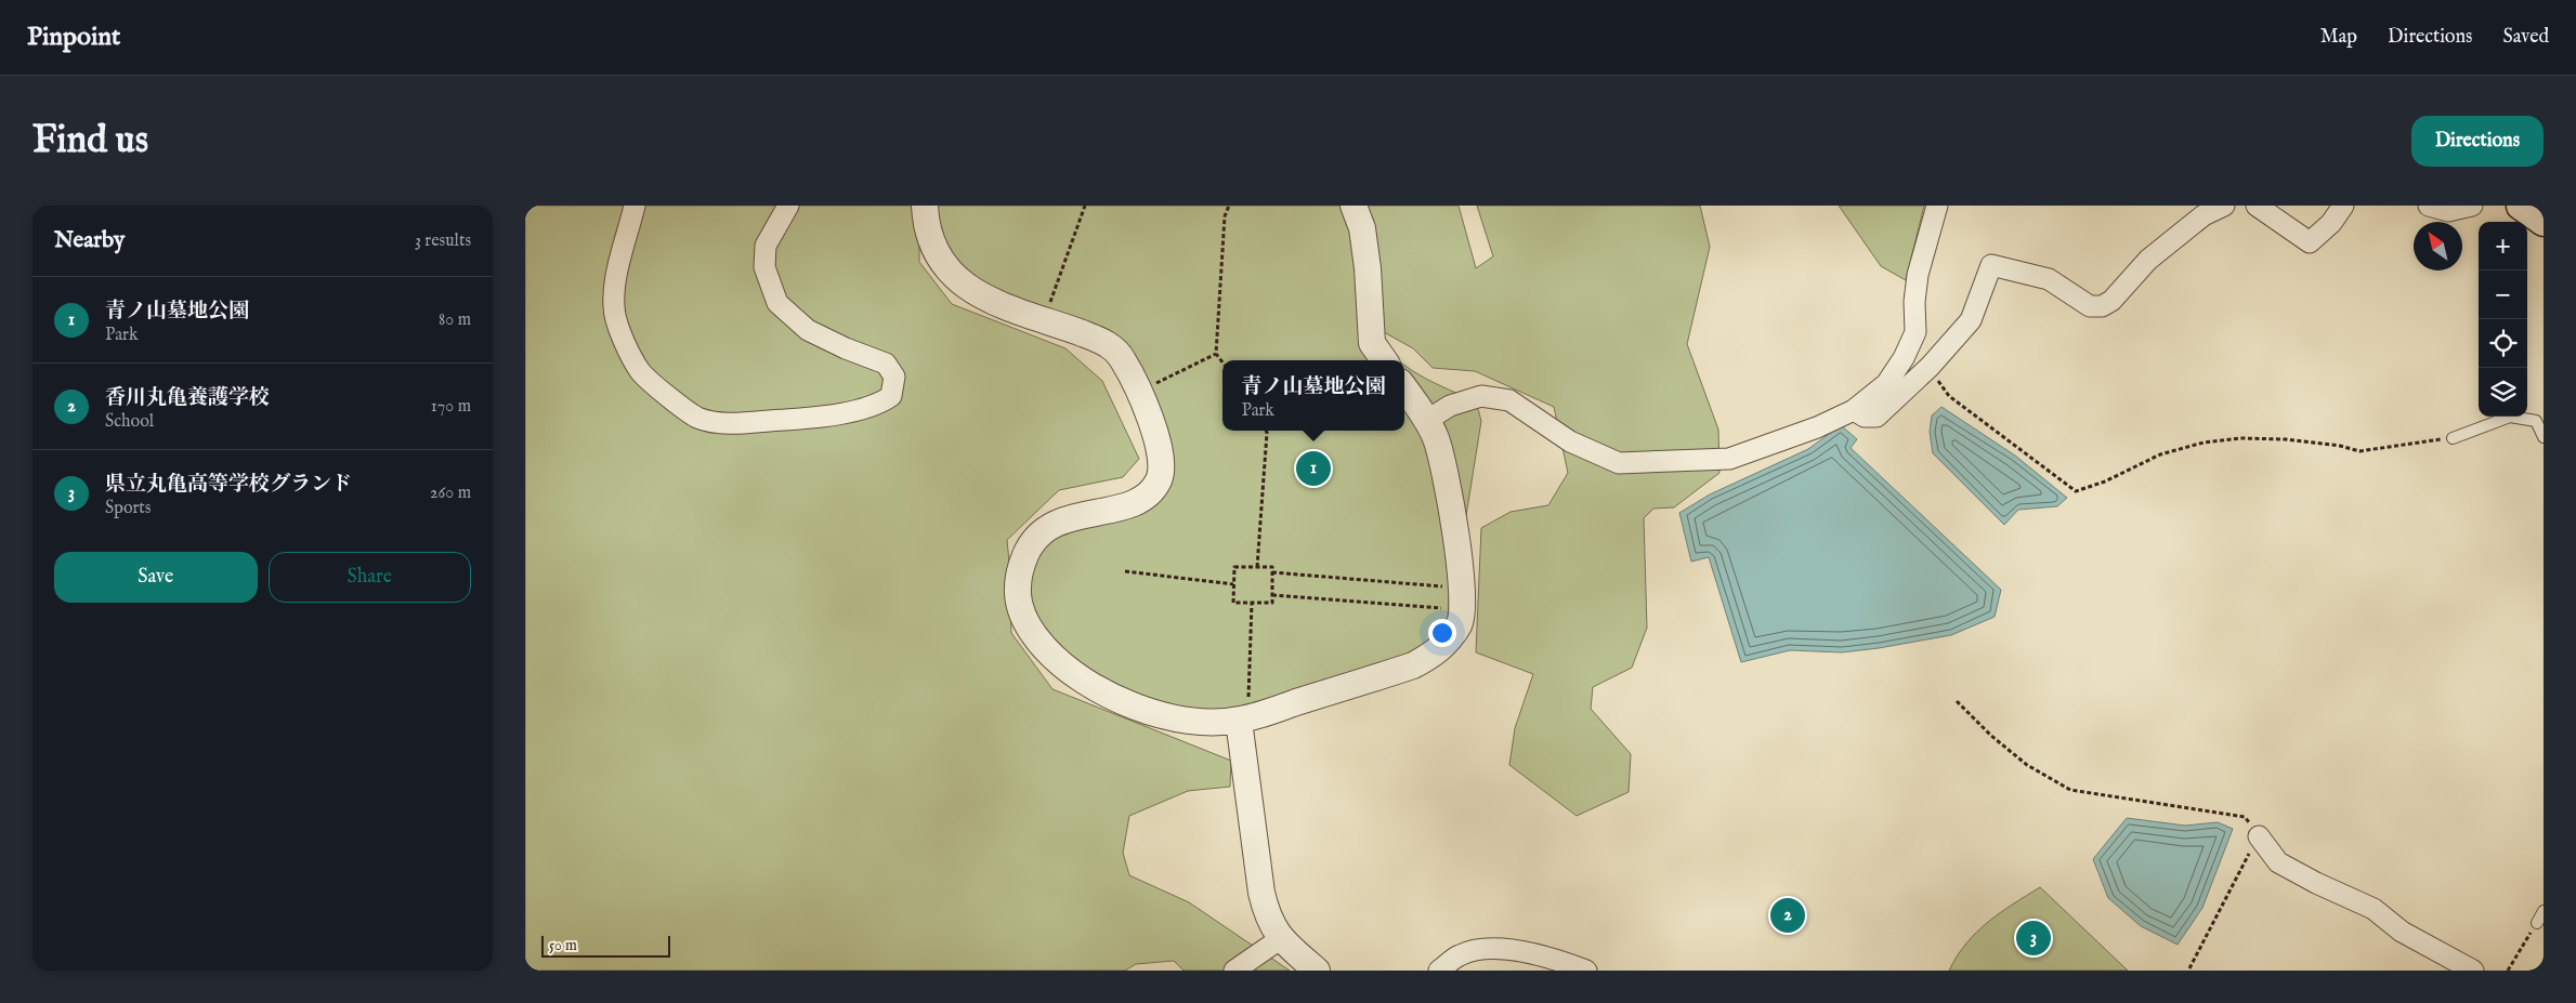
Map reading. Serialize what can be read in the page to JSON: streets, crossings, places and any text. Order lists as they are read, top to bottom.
{
  "scale_bar": "50 m",
  "north": "top left",
  "page": {
    "header": "Pinpoint",
    "nav": ["Map", "Directions", "Saved"],
    "buttons": [
      "Directions",
      ["Save", "Share"]
    ],
    "title": "Find us",
    "heading": ["Nearby", "3 results"],
    "map_buttons": ["+", "−"],
    "list": [
      {
        "mark": "1",
        "name": "青ノ山墓地公園",
        "note": "Park",
        "value": "80 m"
      },
      {
        "mark": "2",
        "name": "香川丸亀養護学校",
        "note": "School",
        "value": "170 m"
      },
      {
        "mark": "3",
        "name": "県立丸亀高等学校グランド",
        "note": "Sports",
        "value": "260 m"
      }
    ],
    "popup": ["青ノ山墓地公園", "Park"],
    "pins": ["1", "2", "3"],
    "scale": "50 m"
  }
}
